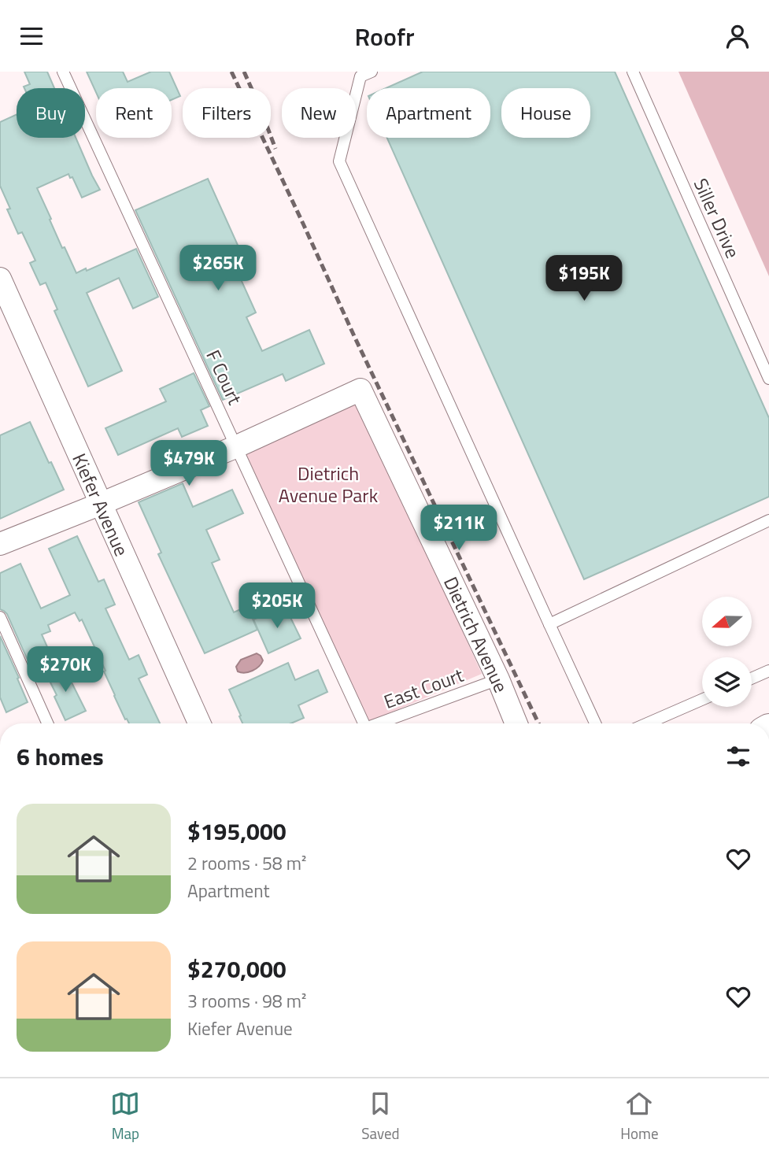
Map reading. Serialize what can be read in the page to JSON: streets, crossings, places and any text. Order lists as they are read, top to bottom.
{
  "streets": {
    "street": ["Kiefer Avenue", "Dietrich Avenue"],
    "lane": ["Siller Drive", "F Court", "East Court"]
  },
  "crossings": [
    ["F Court", "Dietrich Avenue"],
    ["Dietrich Avenue", "East Court"]
  ],
  "parks": ["Dietrich Avenue Park"],
  "north": "left",
  "page": {
    "header": "Roofr",
    "chip": [
      "Buy",
      "Rent",
      "Filters",
      "New",
      "Apartment",
      "House"
    ],
    "price": [
      "$265K",
      "$195K",
      "$479K",
      "$211K",
      "$205K",
      "$270K"
    ],
    "heading": "6 homes",
    "list": [
      {
        "name": "$195,000",
        "note": "2 rooms · 58 m² · Apartment"
      },
      {
        "name": "$270,000",
        "note": "3 rooms · 98 m² · Kiefer Avenue"
      }
    ],
    "tabs": ["Map", "Saved", "Home"]
  }
}
